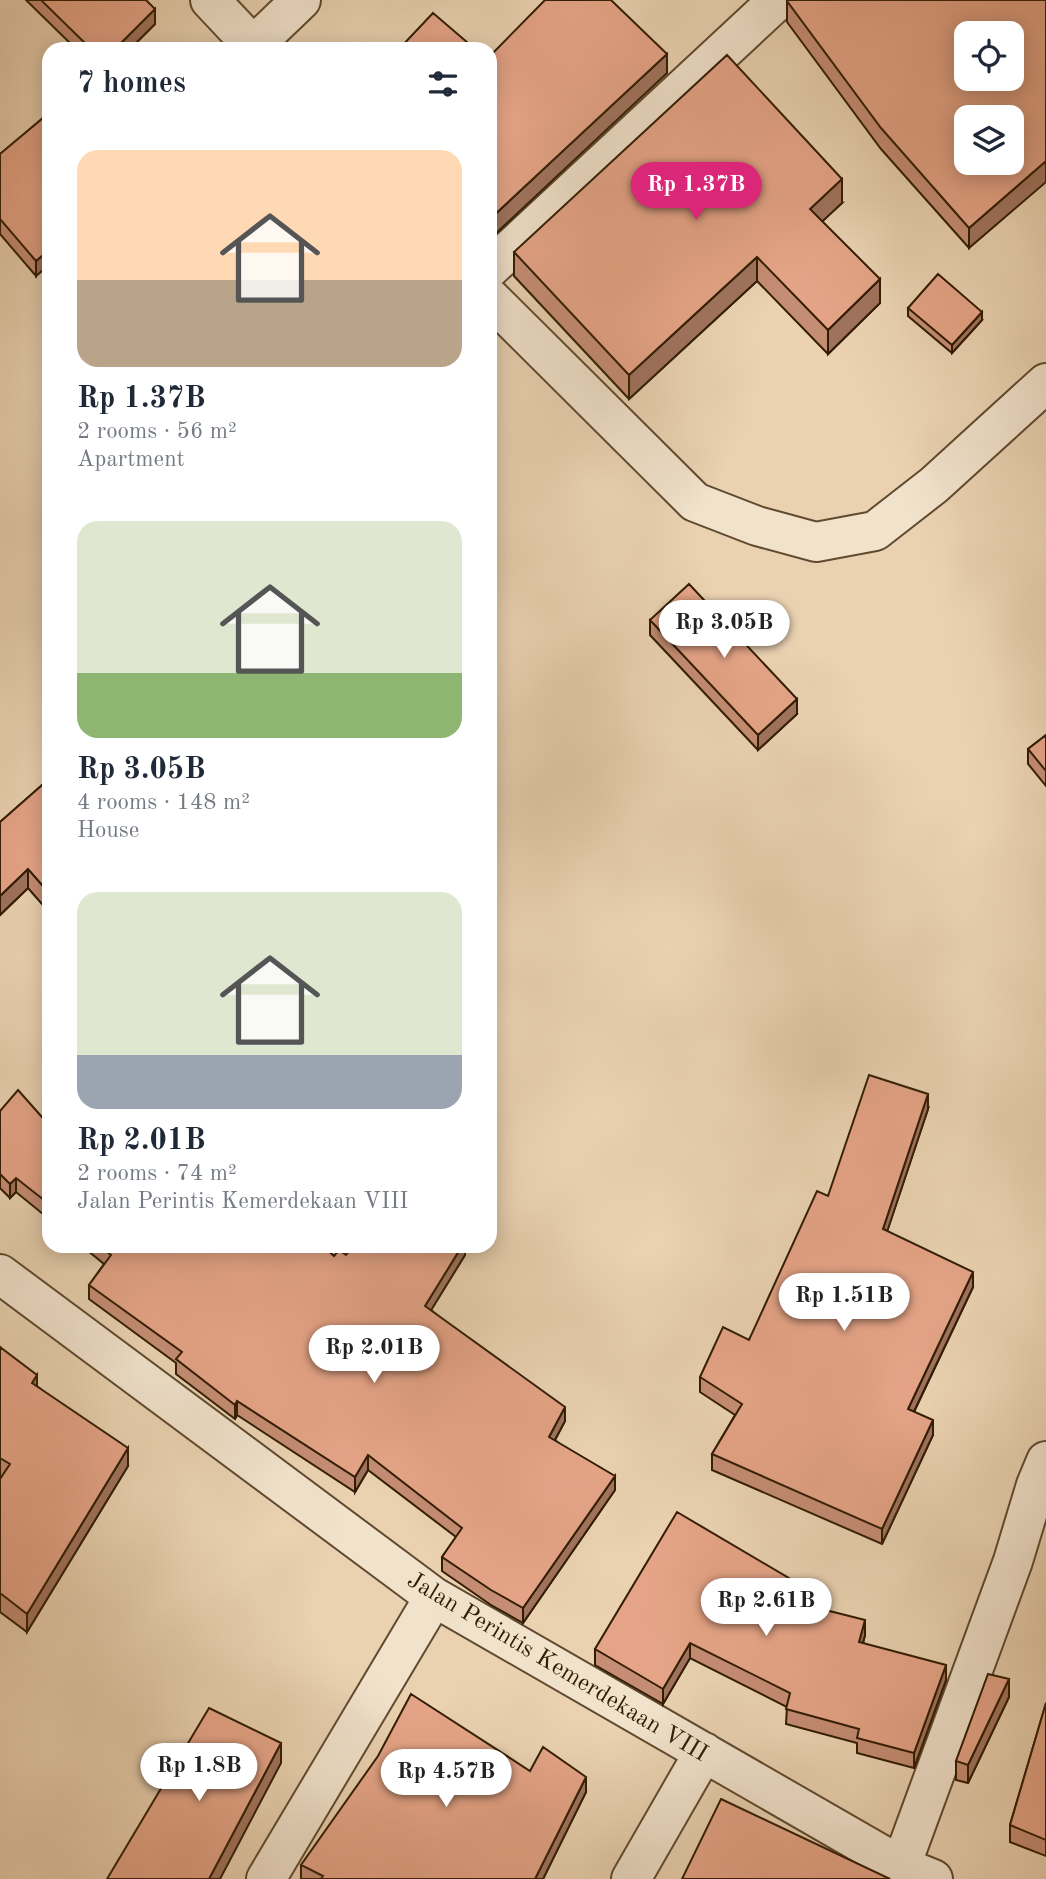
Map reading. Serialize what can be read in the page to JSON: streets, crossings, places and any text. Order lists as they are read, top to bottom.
{
  "streets": {
    "street": ["Jalan Perintis Kemerdekaan VIII"]
  },
  "page": {
    "heading": "7 homes",
    "list": [
      {
        "name": "Rp 1.37B",
        "note": "2 rooms · 56 m² · Apartment"
      },
      {
        "name": "Rp 3.05B",
        "note": "4 rooms · 148 m² · House"
      },
      {
        "name": "Rp 2.01B",
        "note": "2 rooms · 74 m² · Jalan Perintis Kemerdekaan VIII"
      }
    ],
    "price": [
      "Rp 1.37B",
      "Rp 3.05B",
      "Rp 1.51B",
      "Rp 2.01B",
      "Rp 2.61B",
      "Rp 1.8B",
      "Rp 4.57B"
    ]
  }
}
